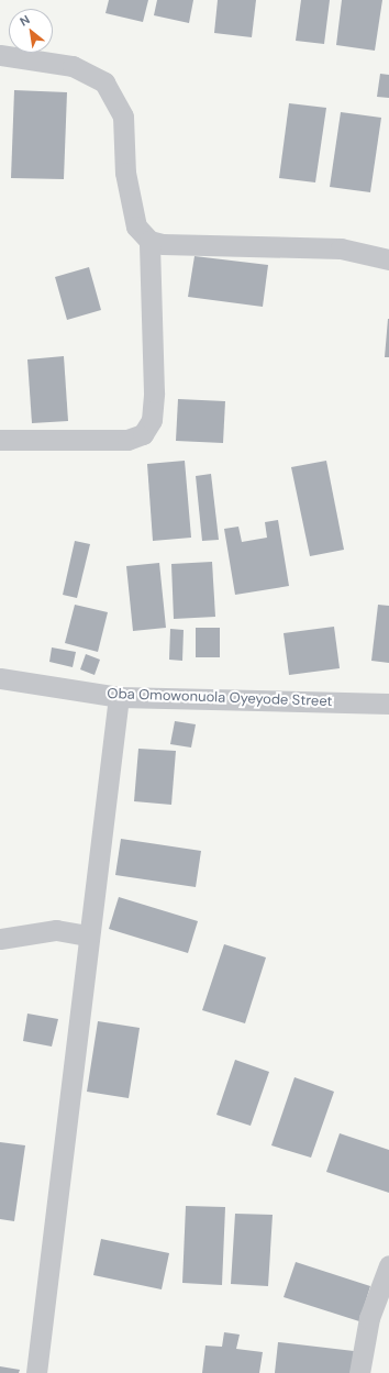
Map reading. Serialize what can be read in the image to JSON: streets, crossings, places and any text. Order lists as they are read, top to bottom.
{
  "streets": {
    "street": ["Oba Omowonuola Oyeyode Street"]
  },
  "north": "top left"
}
